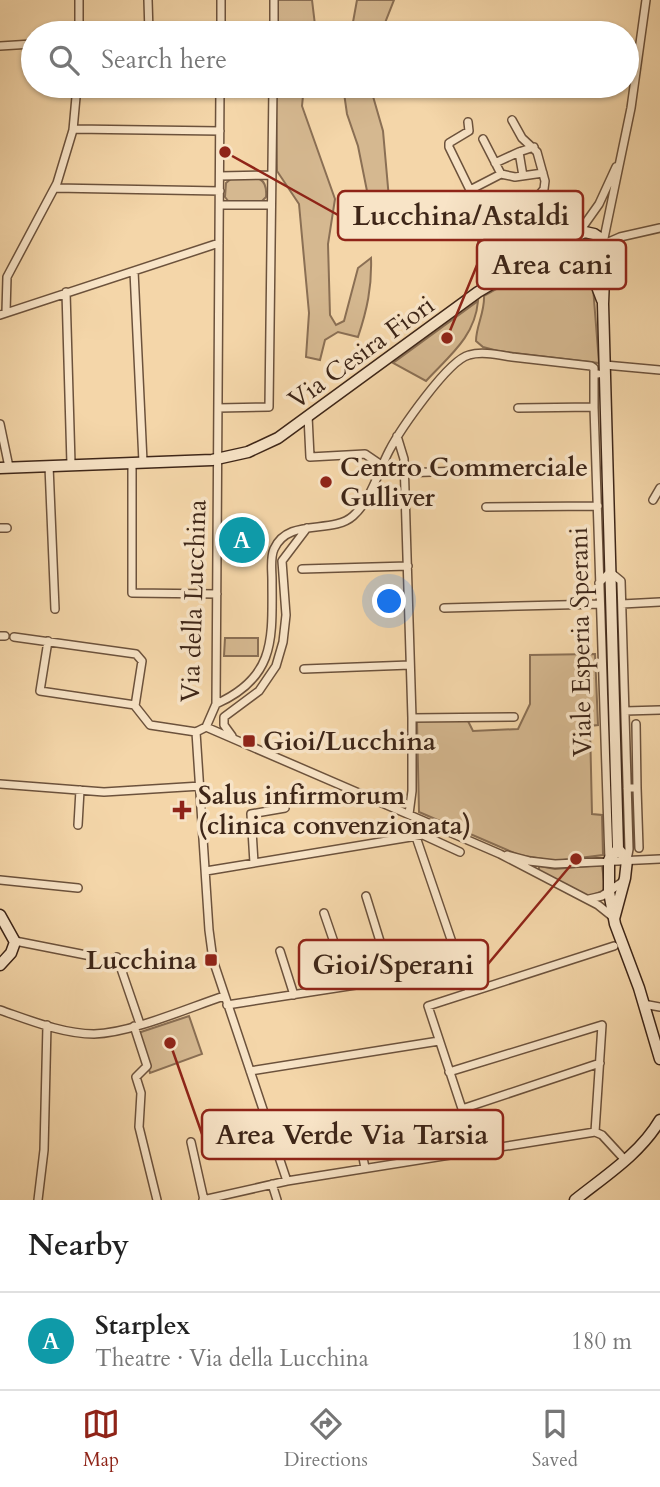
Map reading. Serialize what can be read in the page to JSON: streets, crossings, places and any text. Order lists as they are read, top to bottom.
{
  "streets": {
    "street": ["Via Cesira Fiori", "Via della Lucchina", "Viale Esperia Sperani"]
  },
  "crossings": [
    ["Via Cesira Fiori", "Via della Lucchina"],
    ["Via Cesira Fiori", "Viale Esperia Sperani"]
  ],
  "places": {
    "other": [
      "Lucchina/Astaldi",
      "Area cani",
      "Centro Commerciale Gulliver",
      "Gioi/Sperani",
      "Area Verde Via Tarsia"
    ],
    "transit": ["Gioi/Lucchina", "Lucchina"],
    "health": ["Salus infirmorum (clinica convenzionata)"]
  },
  "page": {
    "search": "Search here",
    "pins": "A",
    "heading": "Nearby",
    "list": [
      {
        "mark": "A",
        "name": "Starplex",
        "note": "Theatre · Via della Lucchina",
        "value": "180 m"
      }
    ],
    "nav": ["Map", "Directions", "Saved"]
  }
}
